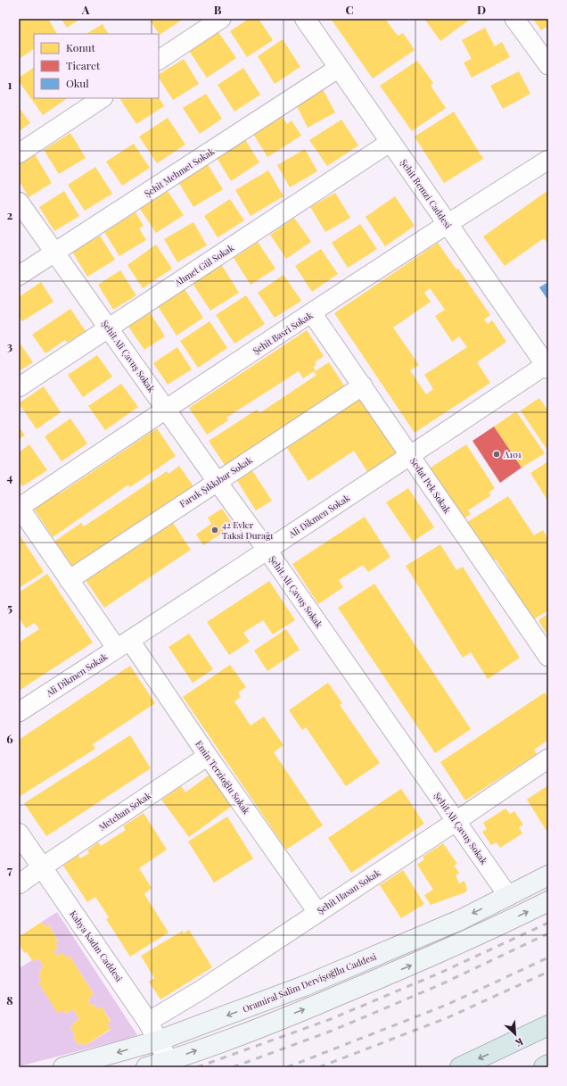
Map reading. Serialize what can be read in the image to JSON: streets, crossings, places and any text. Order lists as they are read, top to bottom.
{
  "streets": {
    "main road": ["Oramiral Salim Dervişoğllu Caddesi"],
    "street": [
      "Şehit Mehmet Sokak",
      "Şehit Remzi Caddesi",
      "Ahmet Gül Sokak",
      "Şehit Basri Sokak",
      "Şehit Ali Çavuş Sokak",
      "Faruk Şıkkıbar Sokak",
      "Sedat Pek Sokak",
      "Ali Dikmen Sokak",
      "Emin Terzioğlu Sokak",
      "Metehan Sokak",
      "Şehit Hasan Sokak",
      "Kahya Kadın Caddesi"
    ]
  },
  "crossings": [
    ["Şehit Mehmet Sokak", "Şehit Remzi Caddesi"],
    ["Şehit Mehmet Sokak", "Şehit Ali Çavuş Sokak"],
    ["Şehit Remzi Caddesi", "Ahmet Gül Sokak"],
    ["Şehit Remzi Caddesi", "Şehit Basri Sokak"],
    ["Şehit Remzi Caddesi", "Ali Dikmen Sokak"],
    ["Ahmet Gül Sokak", "Şehit Ali Çavuş Sokak"],
    ["Şehit Basri Sokak", "Şehit Ali Çavuş Sokak"],
    ["Şehit Basri Sokak", "Sedat Pek Sokak"],
    ["Şehit Basri Sokak", "Emin Terzioğlu Sokak"],
    ["Şehit Ali Çavuş Sokak", "Faruk Şıkkıbar Sokak"],
    ["Şehit Ali Çavuş Sokak", "Ali Dikmen Sokak"],
    ["Şehit Ali Çavuş Sokak", "Şehit Hasan Sokak"],
    ["Şehit Ali Çavuş Sokak", "Oramiral Salim Dervişoğllu Caddesi"],
    ["Faruk Şıkkıbar Sokak", "Sedat Pek Sokak"],
    ["Faruk Şıkkıbar Sokak", "Emin Terzioğlu Sokak"],
    ["Sedat Pek Sokak", "Ali Dikmen Sokak"],
    ["Ali Dikmen Sokak", "Emin Terzioğlu Sokak"],
    ["Emin Terzioğlu Sokak", "Metehan Sokak"],
    ["Emin Terzioğlu Sokak", "Şehit Hasan Sokak"],
    ["Metehan Sokak", "Kahya Kadın Caddesi"],
    ["Şehit Hasan Sokak", "Kahya Kadın Caddesi"],
    ["Kahya Kadın Caddesi", "Oramiral Salim Dervişoğllu Caddesi"]
  ],
  "places": ["A101", "42 Evler Taksi Durağı"],
  "legend": ["Konut", "Ticaret", "Okul"],
  "north": "bottom right",
  "grid": {
    "columns": [
      "A",
      "B",
      "C",
      "D"
    ],
    "rows": [
      "1",
      "2",
      "3",
      "4",
      "5",
      "6",
      "7",
      "8"
    ]
  }
}
